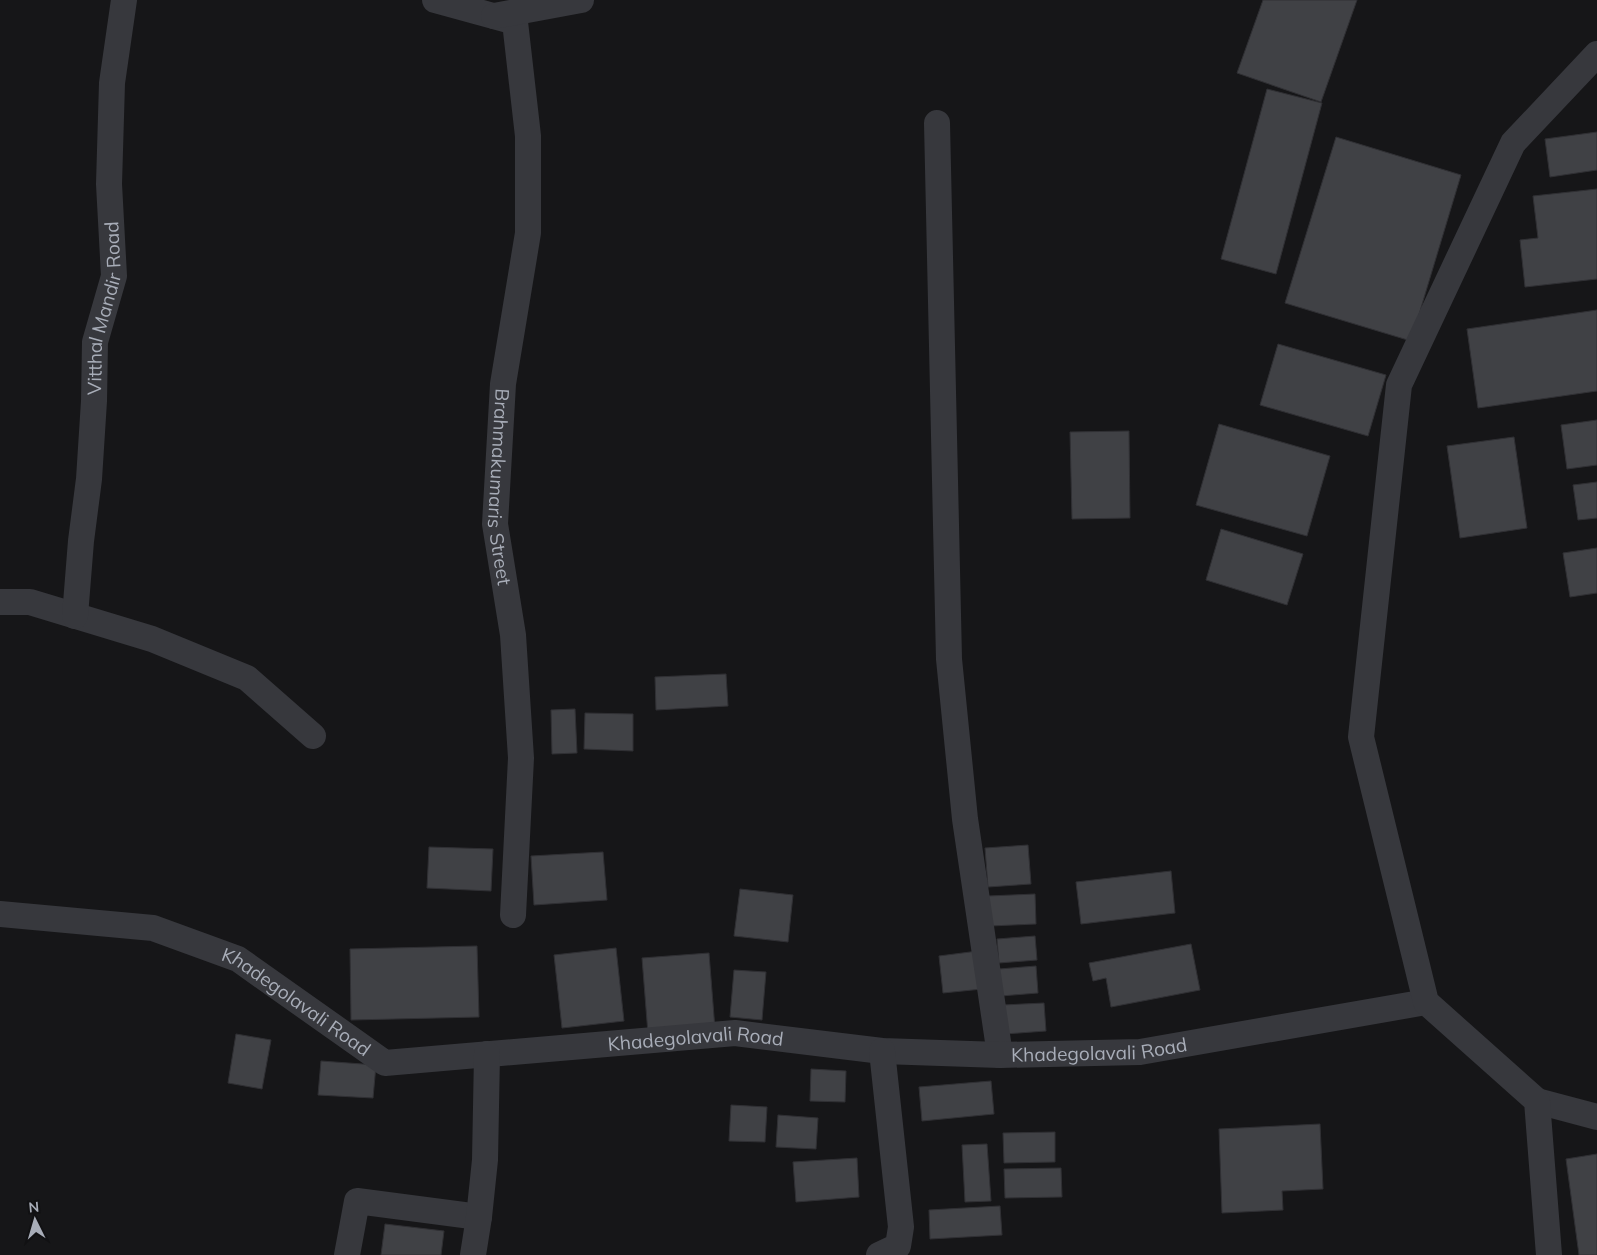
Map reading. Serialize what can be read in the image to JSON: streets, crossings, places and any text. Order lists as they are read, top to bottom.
{
  "streets": {
    "street": ["Vitthal Mandir Road", "Brahmakumaris Street", "Khadegolavali Road"]
  },
  "north": "top"
}
